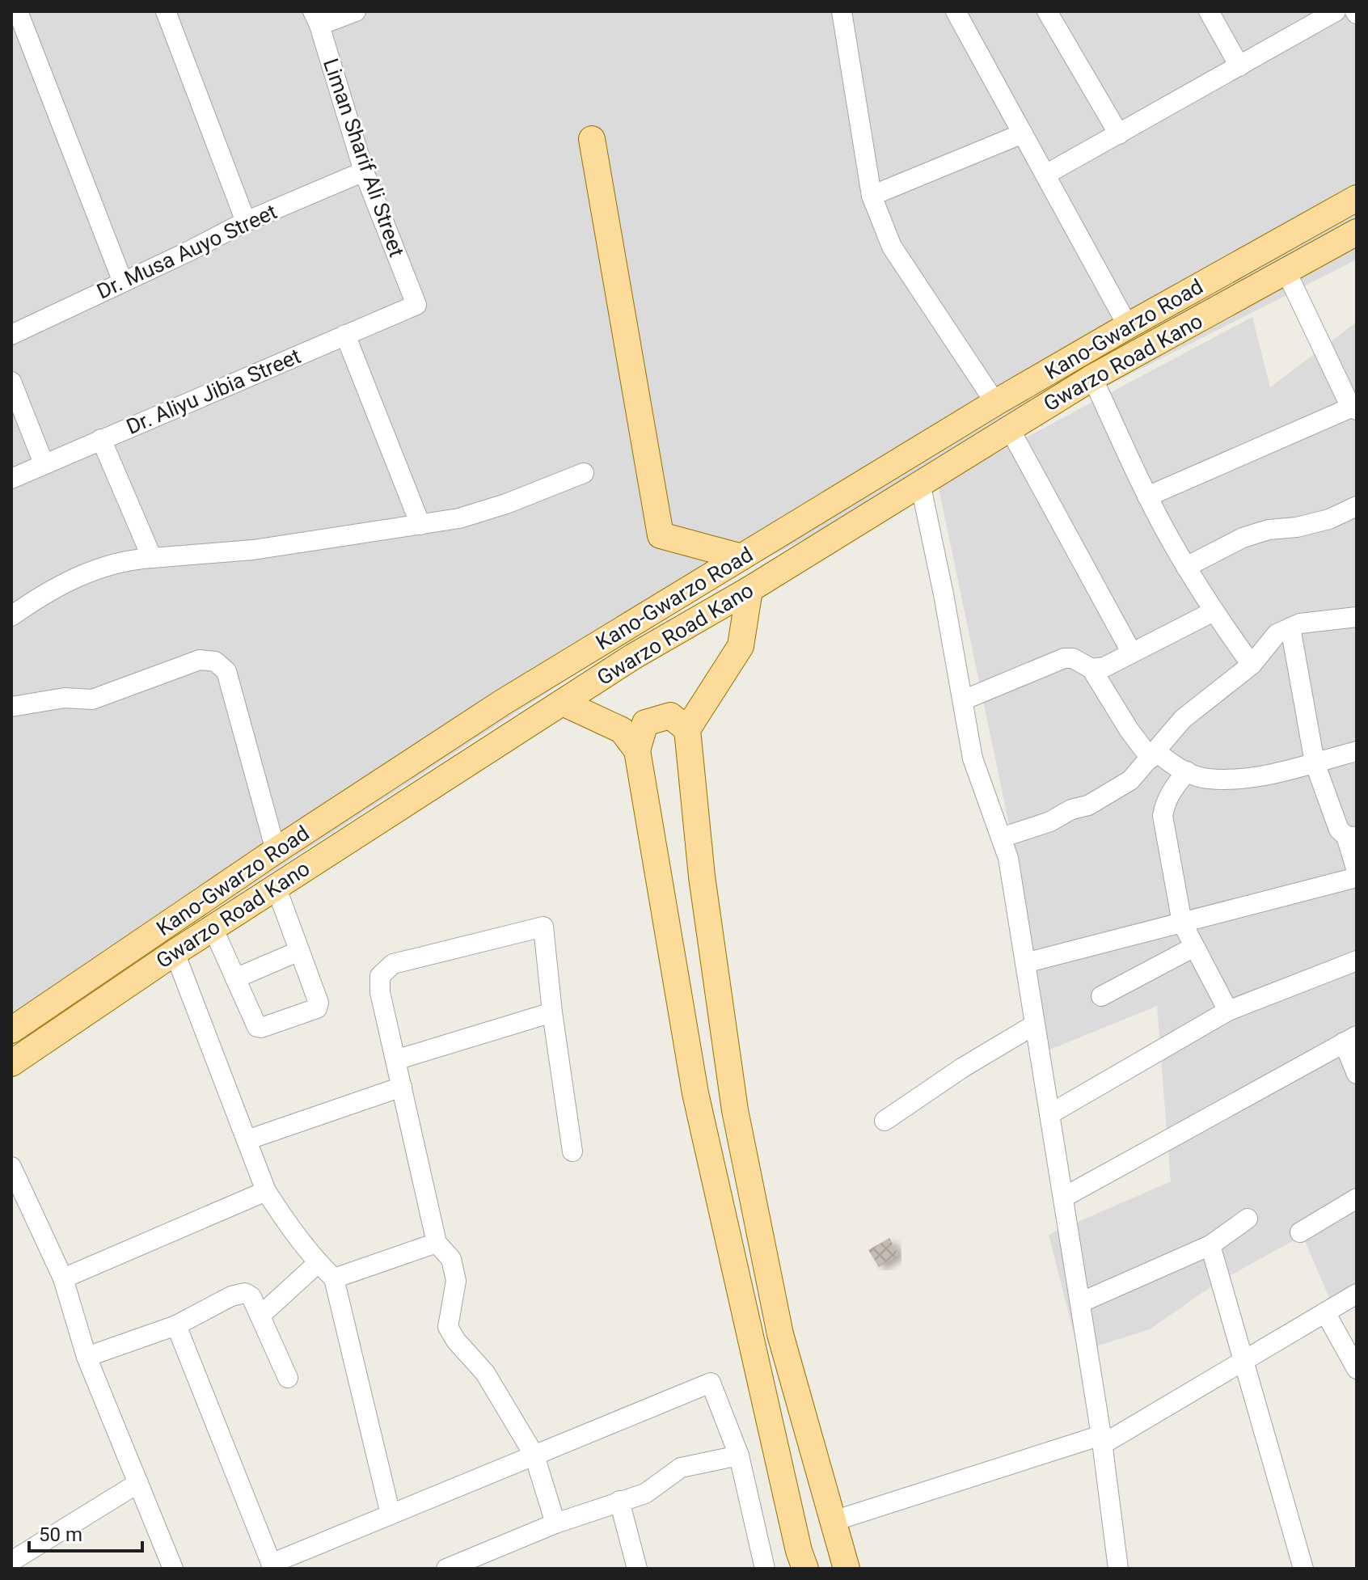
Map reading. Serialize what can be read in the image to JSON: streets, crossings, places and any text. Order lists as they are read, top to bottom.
{
  "streets": {
    "main road": ["Kano-Gwarzo Road", "Gwarzo Road Kano"],
    "street": ["Liman Sharif Ali Street", "Dr. Musa Auyo Street", "Dr. Aliyu Jibia Street"]
  },
  "crossings": [
    ["Liman Sharif Ali Street", "Dr. Musa Auyo Street"],
    ["Liman Sharif Ali Street", "Dr. Aliyu Jibia Street"]
  ],
  "scale_bar": "50 m"
}
